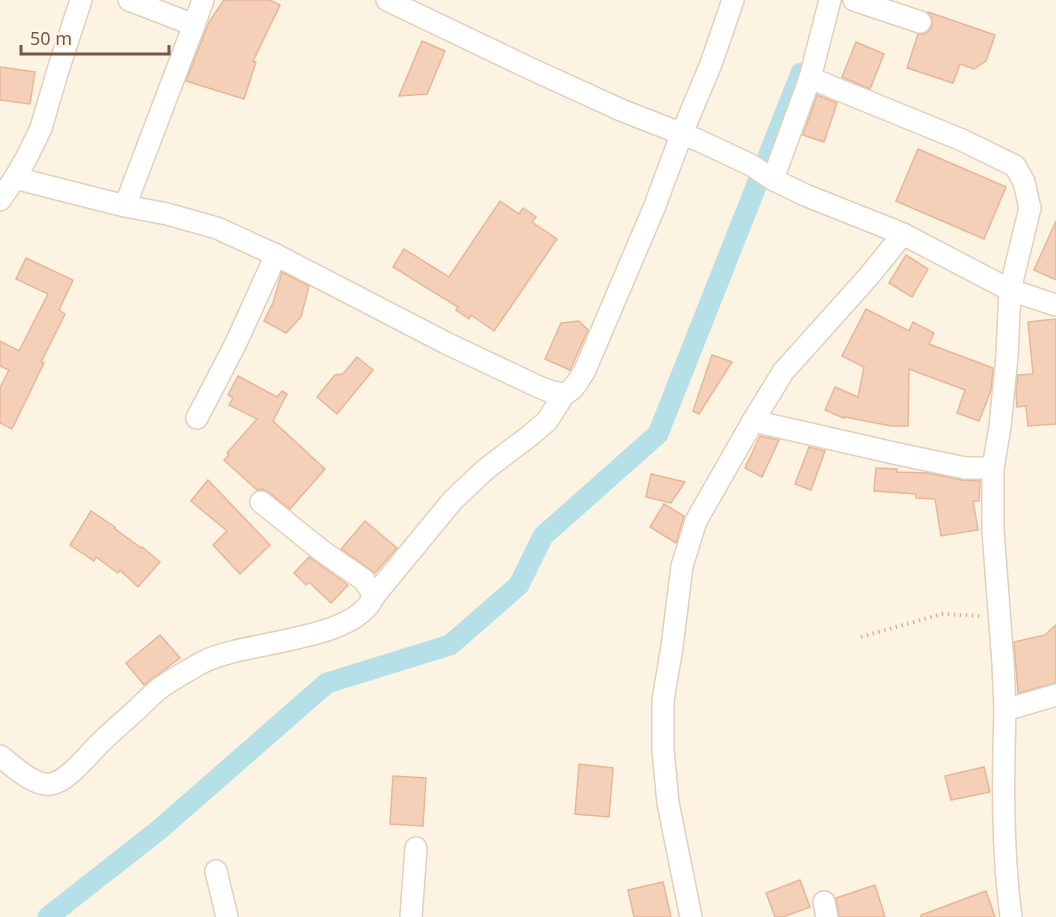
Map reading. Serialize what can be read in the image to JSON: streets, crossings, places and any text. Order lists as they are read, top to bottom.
{
  "scale_bar": "50 m"
}
